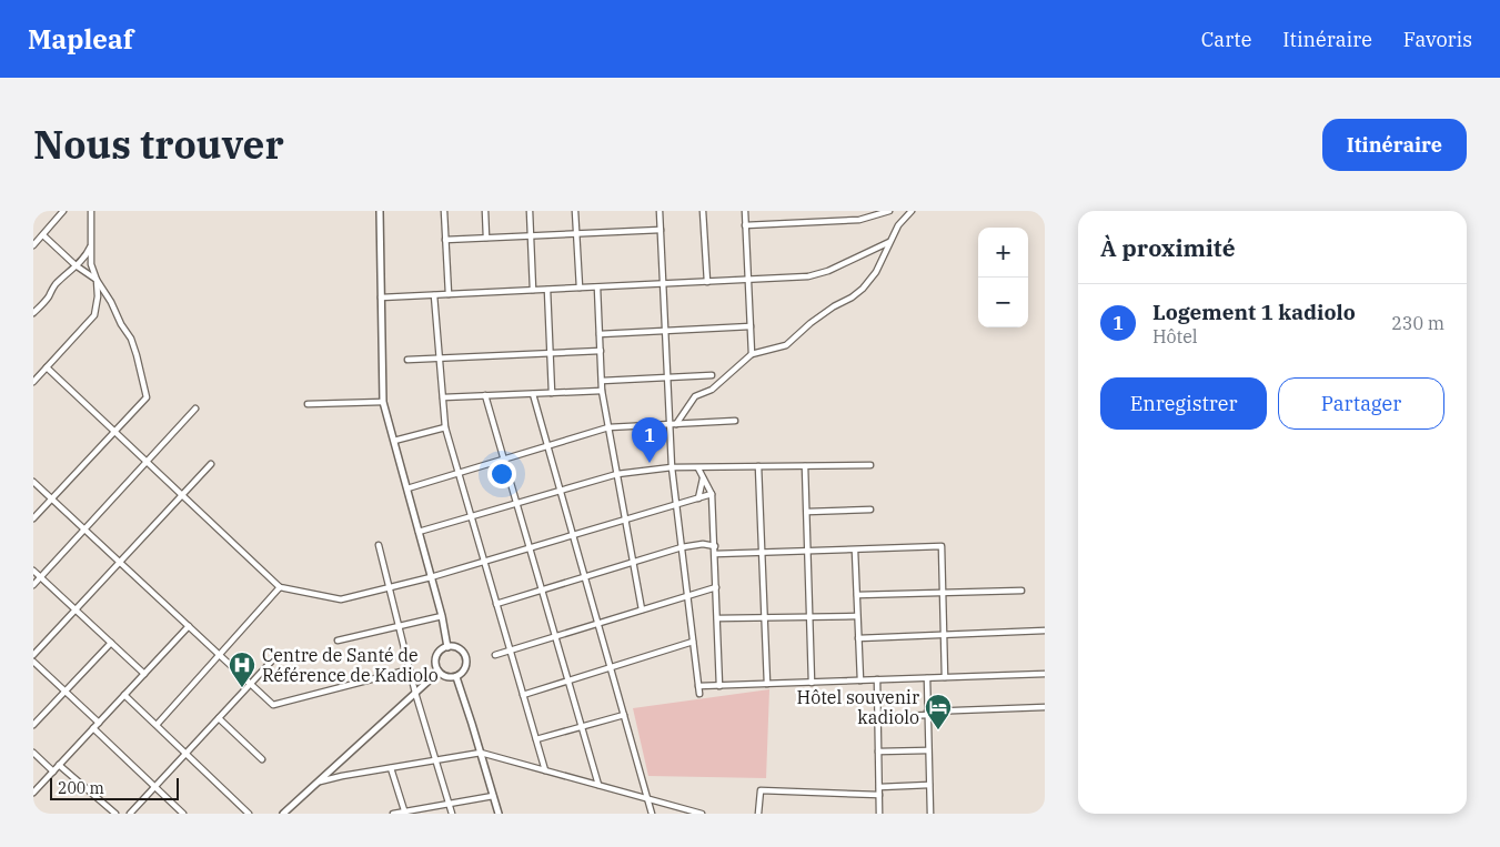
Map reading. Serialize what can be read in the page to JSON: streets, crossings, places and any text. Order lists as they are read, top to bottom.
{
  "places": {
    "hospital": ["Centre de Santé de Référence de Kadiolo"],
    "hotel": ["Hôtel souvenir kadiolo"]
  },
  "scale_bar": "200 m",
  "page": {
    "header": "Mapleaf",
    "nav": ["Carte", "Itinéraire", "Favoris"],
    "title": "Nous trouver",
    "buttons": [
      "Itinéraire",
      ["Enregistrer", "Partager"]
    ],
    "heading": "À proximité",
    "map_buttons": ["+", "−"],
    "list": [
      {
        "mark": "1",
        "name": "Logement 1 kadiolo",
        "note": "Hôtel",
        "value": "230 m"
      }
    ],
    "pins": "1",
    "scale": "200 m"
  }
}
